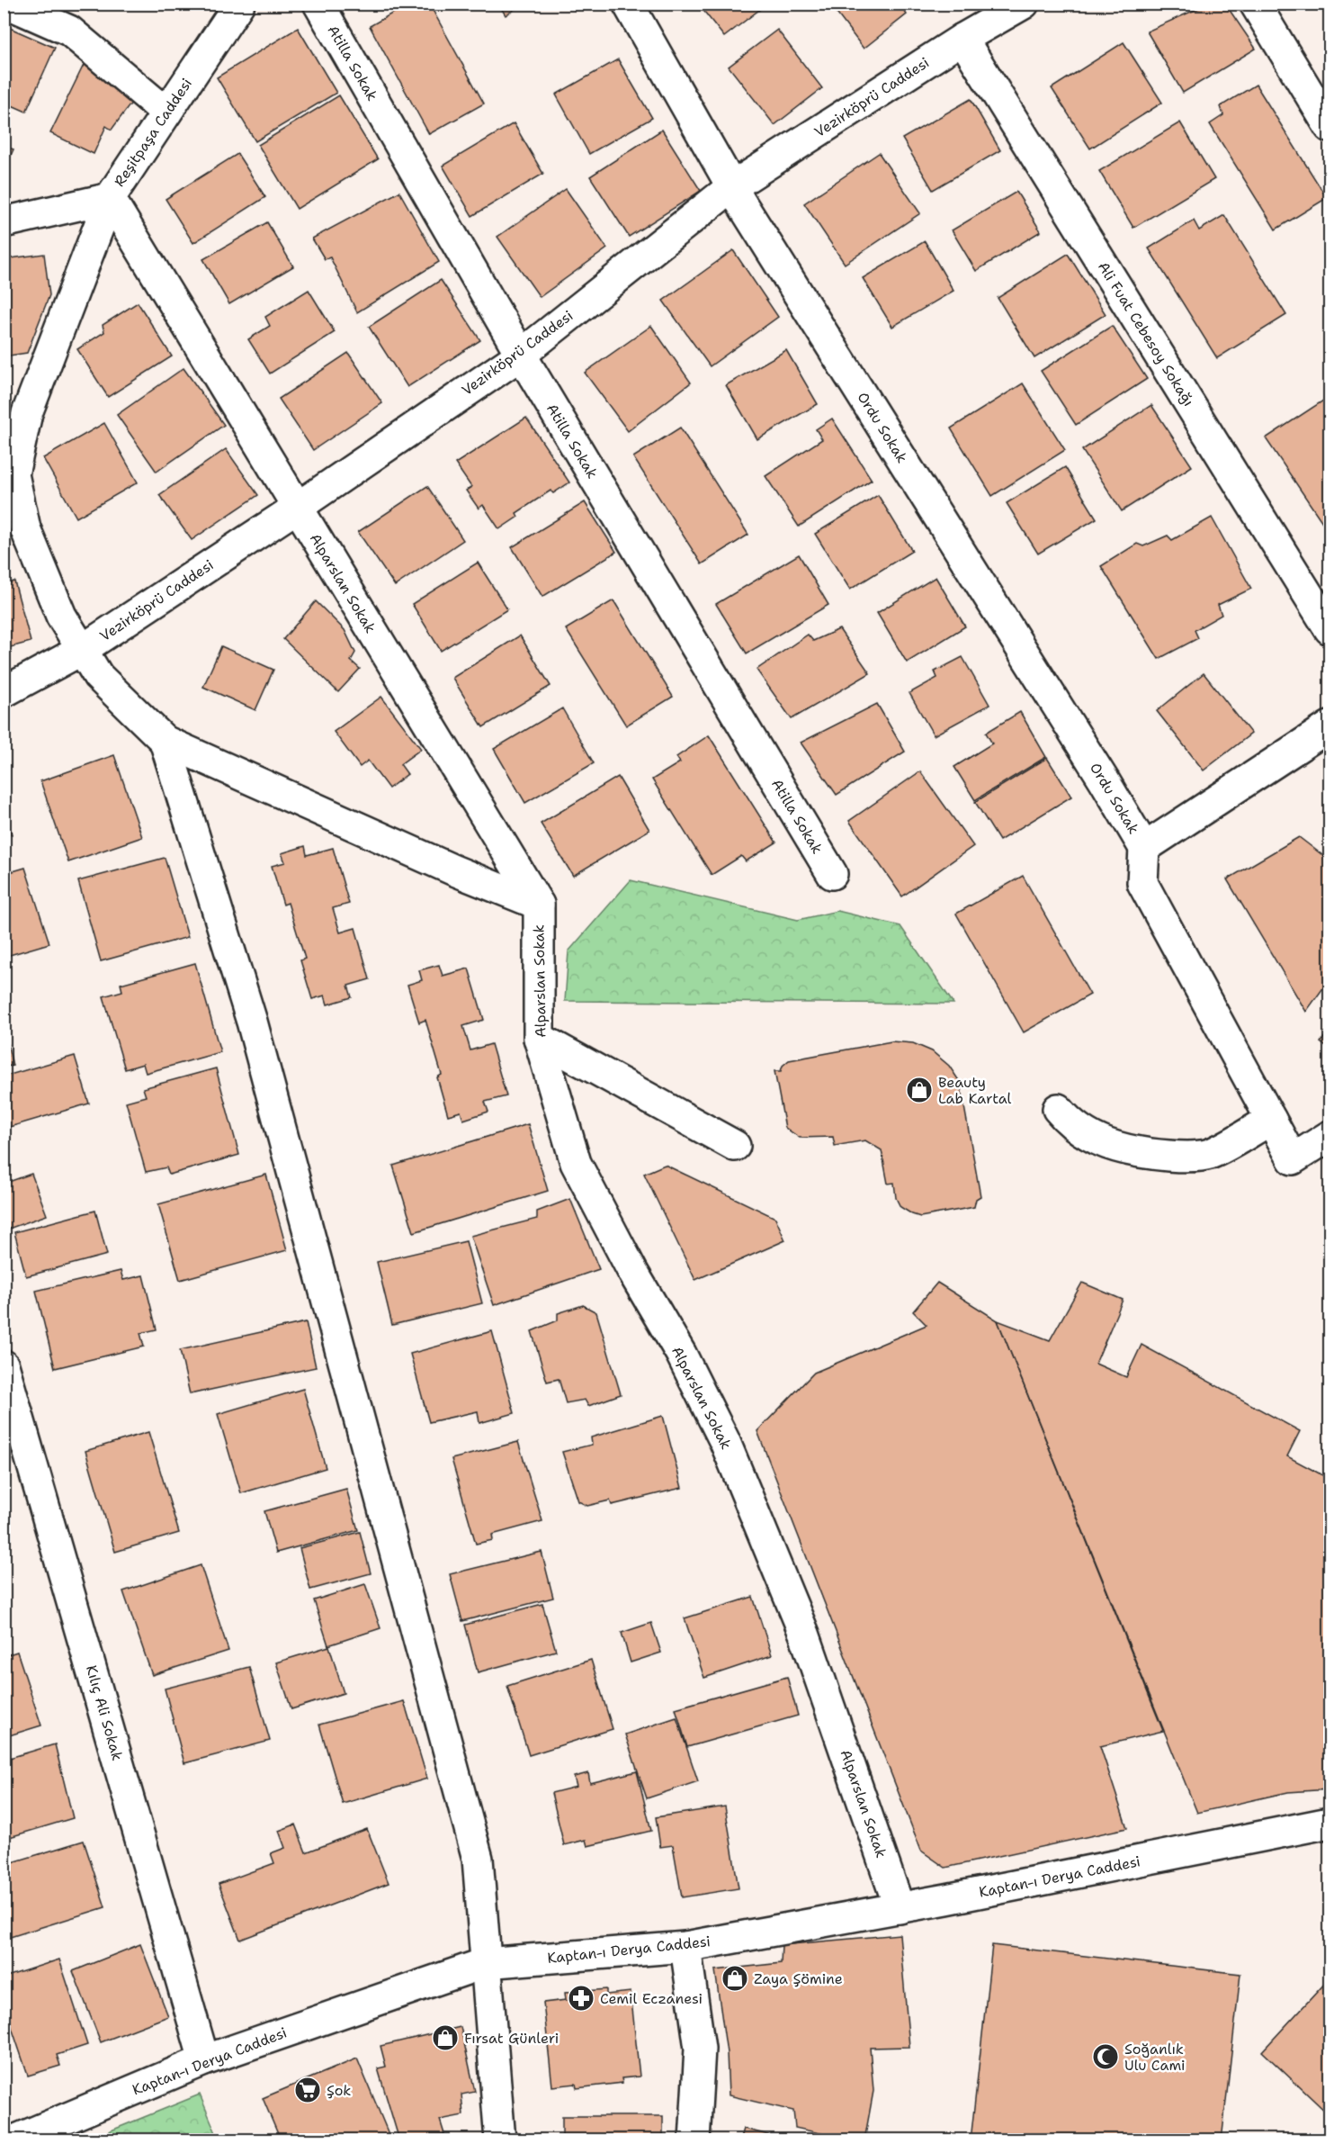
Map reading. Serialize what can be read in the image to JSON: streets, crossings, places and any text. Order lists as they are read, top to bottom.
{
  "streets": {
    "street": [
      "Atilla Sokak",
      "Vezirköprü Caddesi",
      "Reşitpaşa Caddesi",
      "Ali Fuat Cebesoy Sokağı",
      "Ordu Sokak",
      "Alparslan Sokak",
      "Kılıç Ali Sokak",
      "Kaptan-ı Derya Caddesi"
    ]
  },
  "crossings": [
    ["Atilla Sokak", "Vezirköprü Caddesi"],
    ["Vezirköprü Caddesi", "Ali Fuat Cebesoy Sokağı"],
    ["Vezirköprü Caddesi", "Ordu Sokak"],
    ["Vezirköprü Caddesi", "Alparslan Sokak"],
    ["Reşitpaşa Caddesi", "Alparslan Sokak"],
    ["Alparslan Sokak", "Kaptan-ı Derya Caddesi"],
    ["Kılıç Ali Sokak", "Kaptan-ı Derya Caddesi"]
  ],
  "places": {
    "shop": ["Beauty Lab Kartal", "Zaya Şömine", "Fırsat Günleri"],
    "pharmacy": ["Cemil Eczanesi"],
    "mosque": ["Soğanlık Ulu Cami"],
    "supermarket": ["Şok"]
  }
}
